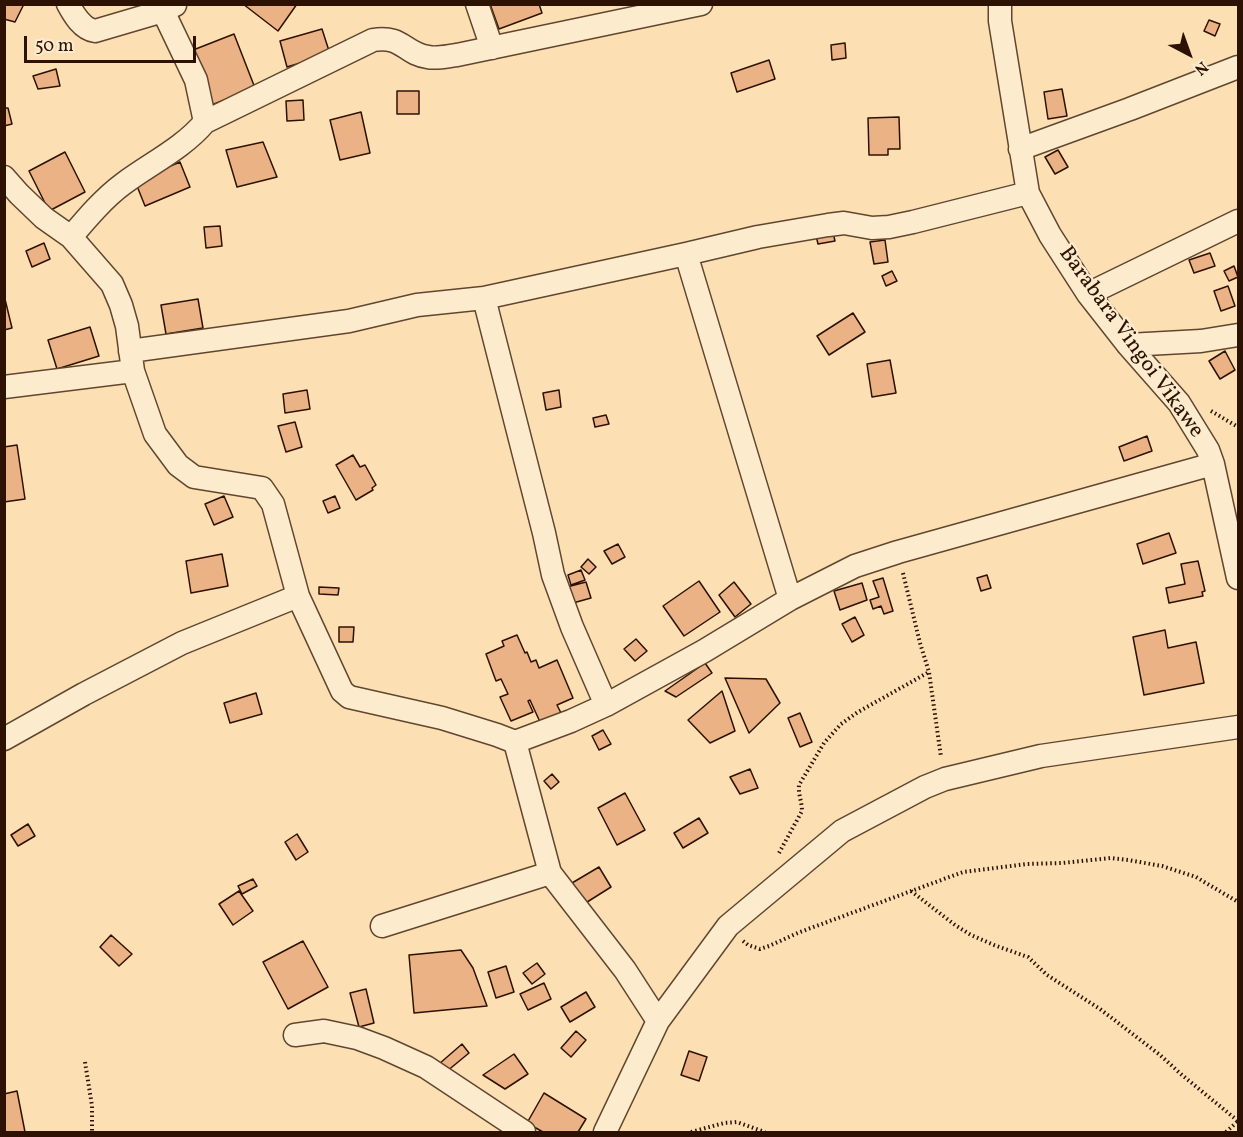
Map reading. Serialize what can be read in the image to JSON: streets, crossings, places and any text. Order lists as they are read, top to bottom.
{
  "streets": {
    "street": ["Barabara Vingoi Vikawe"]
  },
  "scale_bar": "50 m",
  "north": "bottom right"
}
